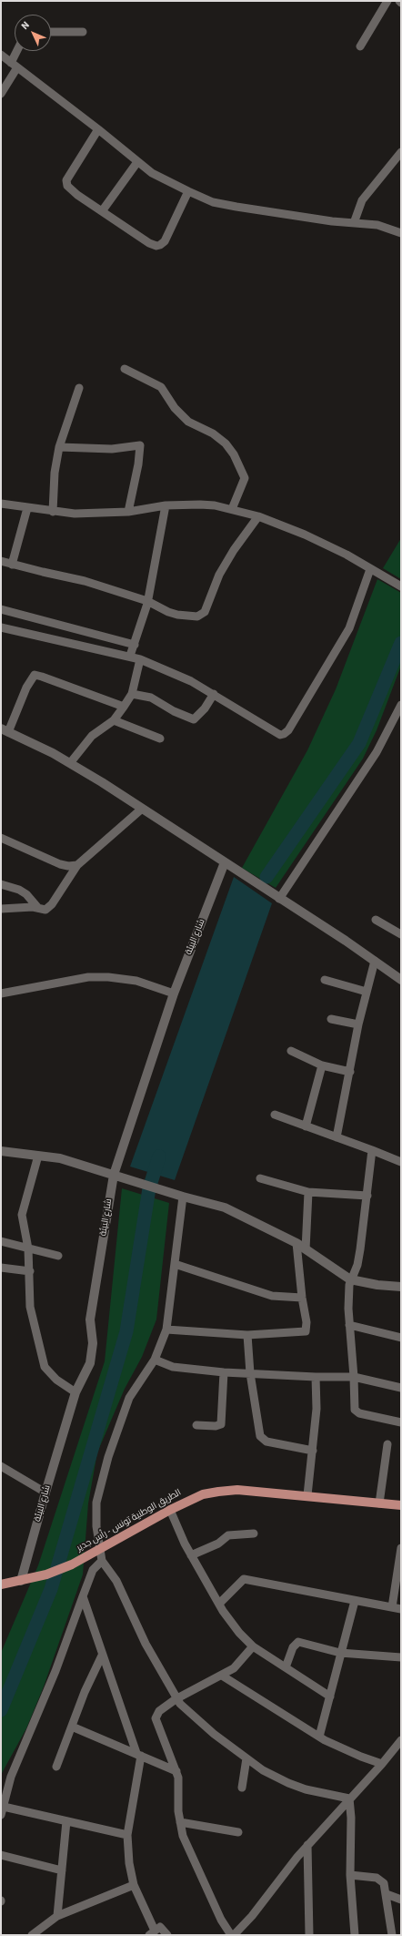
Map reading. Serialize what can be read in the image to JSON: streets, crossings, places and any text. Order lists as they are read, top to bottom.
{
  "streets": {
    "main road": ["الطريق الوطنية تونس - رأس جدير"],
    "street": ["شارع البيئة"]
  },
  "crossings": [
    ["شارع البيئة", "الطريق الوطنية تونس - رأس جدير"]
  ],
  "north": "top left"
}
